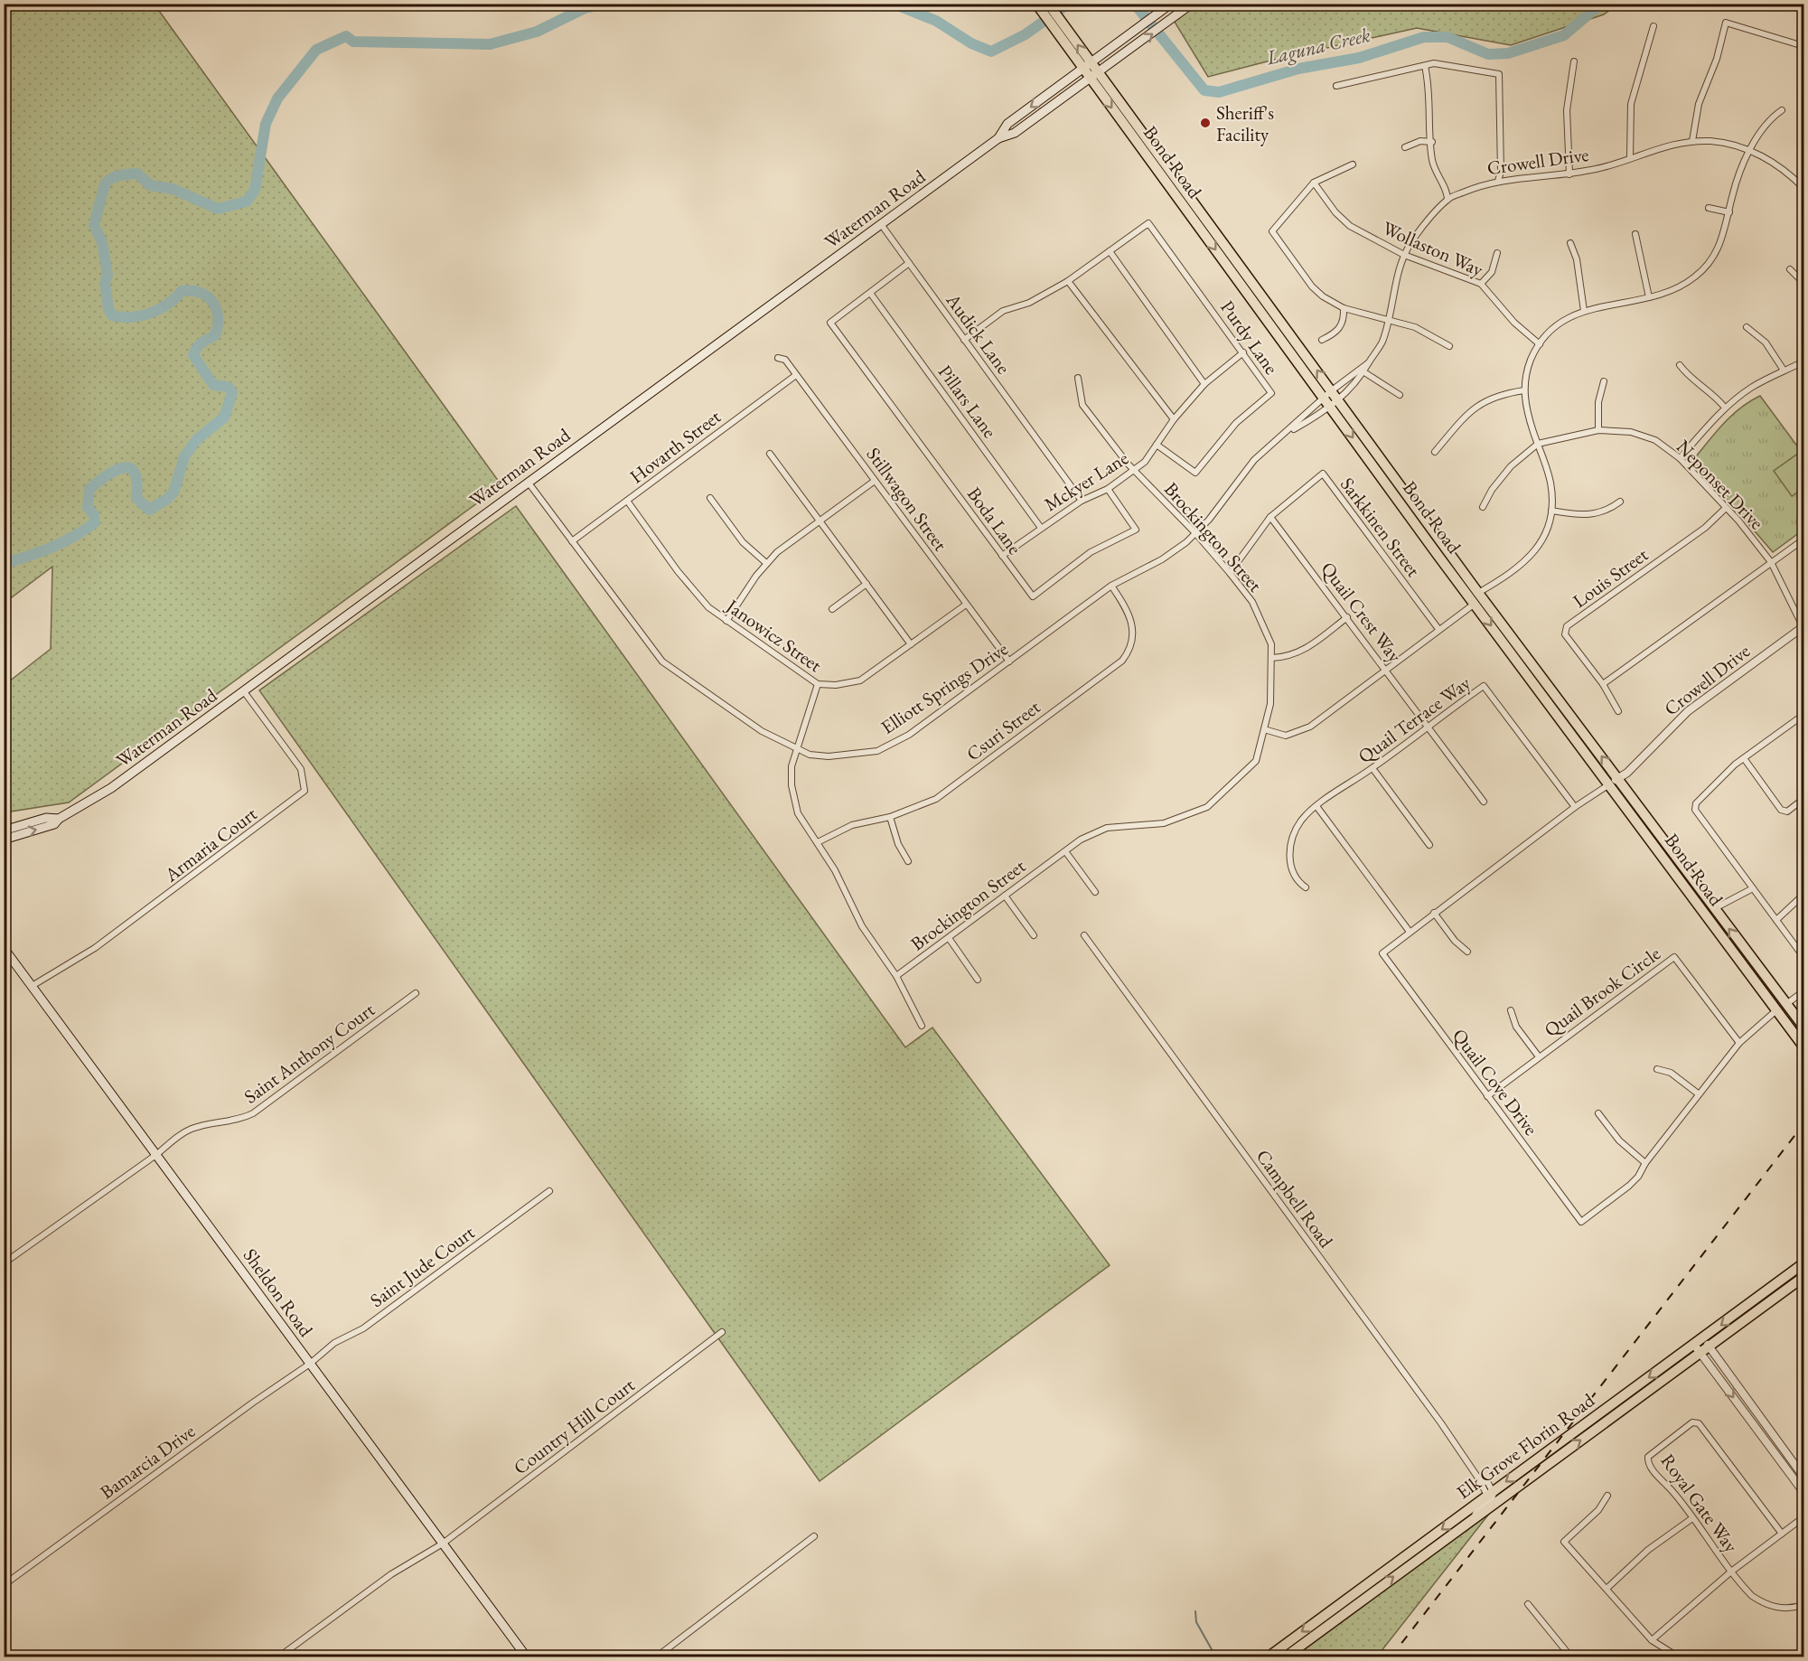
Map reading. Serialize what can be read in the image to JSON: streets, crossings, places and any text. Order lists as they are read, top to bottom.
{
  "streets": {
    "main road": [
      "Bond Road",
      "Waterman Road",
      "Sheldon Road",
      "Elk Grove Florin Road"
    ],
    "street": [
      "Crowell Drive",
      "Wollaston Way",
      "Audick Lane",
      "Purdy Lane",
      "Pillars Lane",
      "Hovarth Street",
      "Mckyer Lane",
      "Neponset Drive",
      "Stillwagon Street",
      "Boda Lane",
      "Sarkkinen Street",
      "Brockington Street",
      "Louis Street",
      "Quail Crest Way",
      "Janowicz Street",
      "Elliott Springs Drive",
      "Quail Terrace Way",
      "Csuri Street",
      "Armaria Court",
      "Quail Brook Circle",
      "Saint Anthony Court",
      "Quail Cove Drive",
      "Campbell Road",
      "Saint Jude Court",
      "Country Hill Court",
      "Bamarcia Drive",
      "Royal Gate Way"
    ]
  },
  "crossings": [
    ["Crowell Drive", "Bond Road"],
    ["Crowell Drive", "Wollaston Way"],
    ["Crowell Drive", "Neponset Drive"],
    ["Crowell Drive", "Elliott Springs Drive"],
    ["Crowell Drive", "Quail Cove Drive"],
    ["Bond Road", "Waterman Road"],
    ["Bond Road", "Quail Cove Drive"],
    ["Waterman Road", "Audick Lane"],
    ["Waterman Road", "Elliott Springs Drive"],
    ["Waterman Road", "Armaria Court"],
    ["Audick Lane", "Mckyer Lane"],
    ["Purdy Lane", "Mckyer Lane"],
    ["Pillars Lane", "Mckyer Lane"],
    ["Pillars Lane", "Boda Lane"],
    ["Hovarth Street", "Stillwagon Street"],
    ["Hovarth Street", "Janowicz Street"],
    ["Hovarth Street", "Elliott Springs Drive"],
    ["Mckyer Lane", "Boda Lane"],
    ["Mckyer Lane", "Brockington Street"],
    ["Neponset Drive", "Louis Street"],
    ["Stillwagon Street", "Janowicz Street"],
    ["Stillwagon Street", "Elliott Springs Drive"],
    ["Sarkkinen Street", "Brockington Street"],
    ["Sarkkinen Street", "Quail Crest Way"],
    ["Brockington Street", "Elliott Springs Drive"],
    ["Quail Crest Way", "Quail Terrace Way"],
    ["Elliott Springs Drive", "Csuri Street"],
    ["Quail Terrace Way", "Quail Cove Drive"],
    ["Armaria Court", "Sheldon Road"],
    ["Quail Brook Circle", "Quail Cove Drive"],
    ["Saint Anthony Court", "Sheldon Road"],
    ["Campbell Road", "Elk Grove Florin Road"],
    ["Saint Jude Court", "Sheldon Road"],
    ["Saint Jude Court", "Bamarcia Drive"],
    ["Sheldon Road", "Country Hill Court"],
    ["Sheldon Road", "Bamarcia Drive"]
  ],
  "water": ["Laguna Creek"],
  "places": ["Sheriff's Facility"]
}
